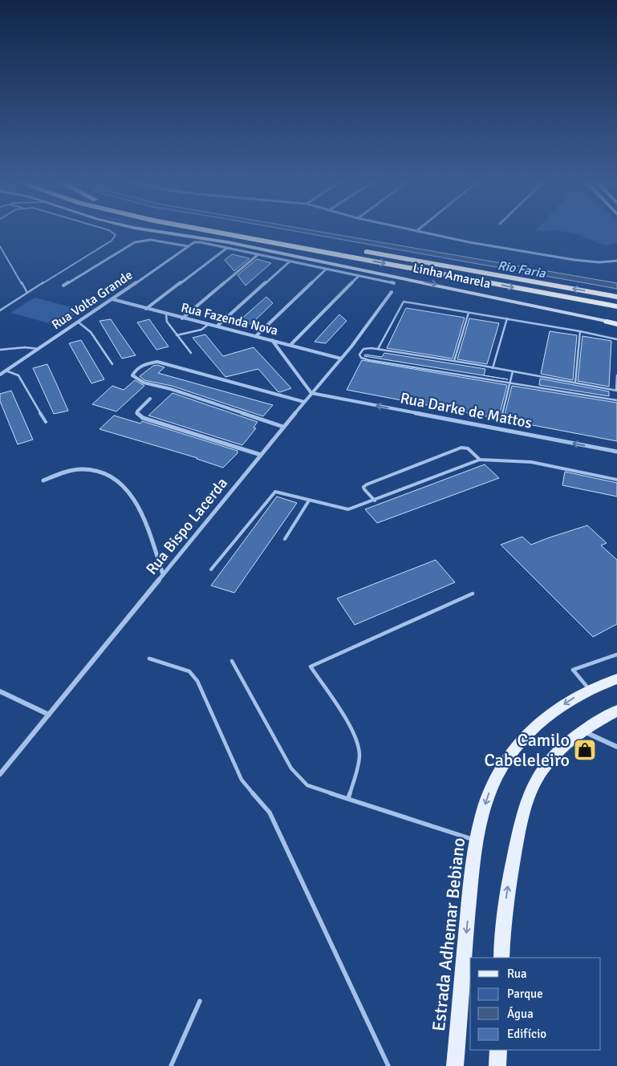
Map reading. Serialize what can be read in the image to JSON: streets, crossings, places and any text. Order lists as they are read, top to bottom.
{
  "streets": {
    "highway": ["Linha Amarela"],
    "main road": ["Estrada Adhemar Bebiano"],
    "street": [
      "Rua Volta Grande",
      "Rua Fazenda Nova",
      "Rua Darke de Mattos",
      "Rua Bispo Lacerda"
    ]
  },
  "crossings": [
    ["Linha Amarela", "Rua Volta Grande"],
    ["Rua Volta Grande", "Rua Fazenda Nova"],
    ["Rua Fazenda Nova", "Rua Bispo Lacerda"],
    ["Rua Darke de Mattos", "Rua Bispo Lacerda"]
  ],
  "one_way": ["Rua Darke de Mattos"],
  "water": ["Rio Faria"],
  "places": {
    "shop": ["Camilo Cabeleleiro"]
  },
  "legend": [
    "Rua",
    "Parque",
    "Água",
    "Edifício"
  ]
}
